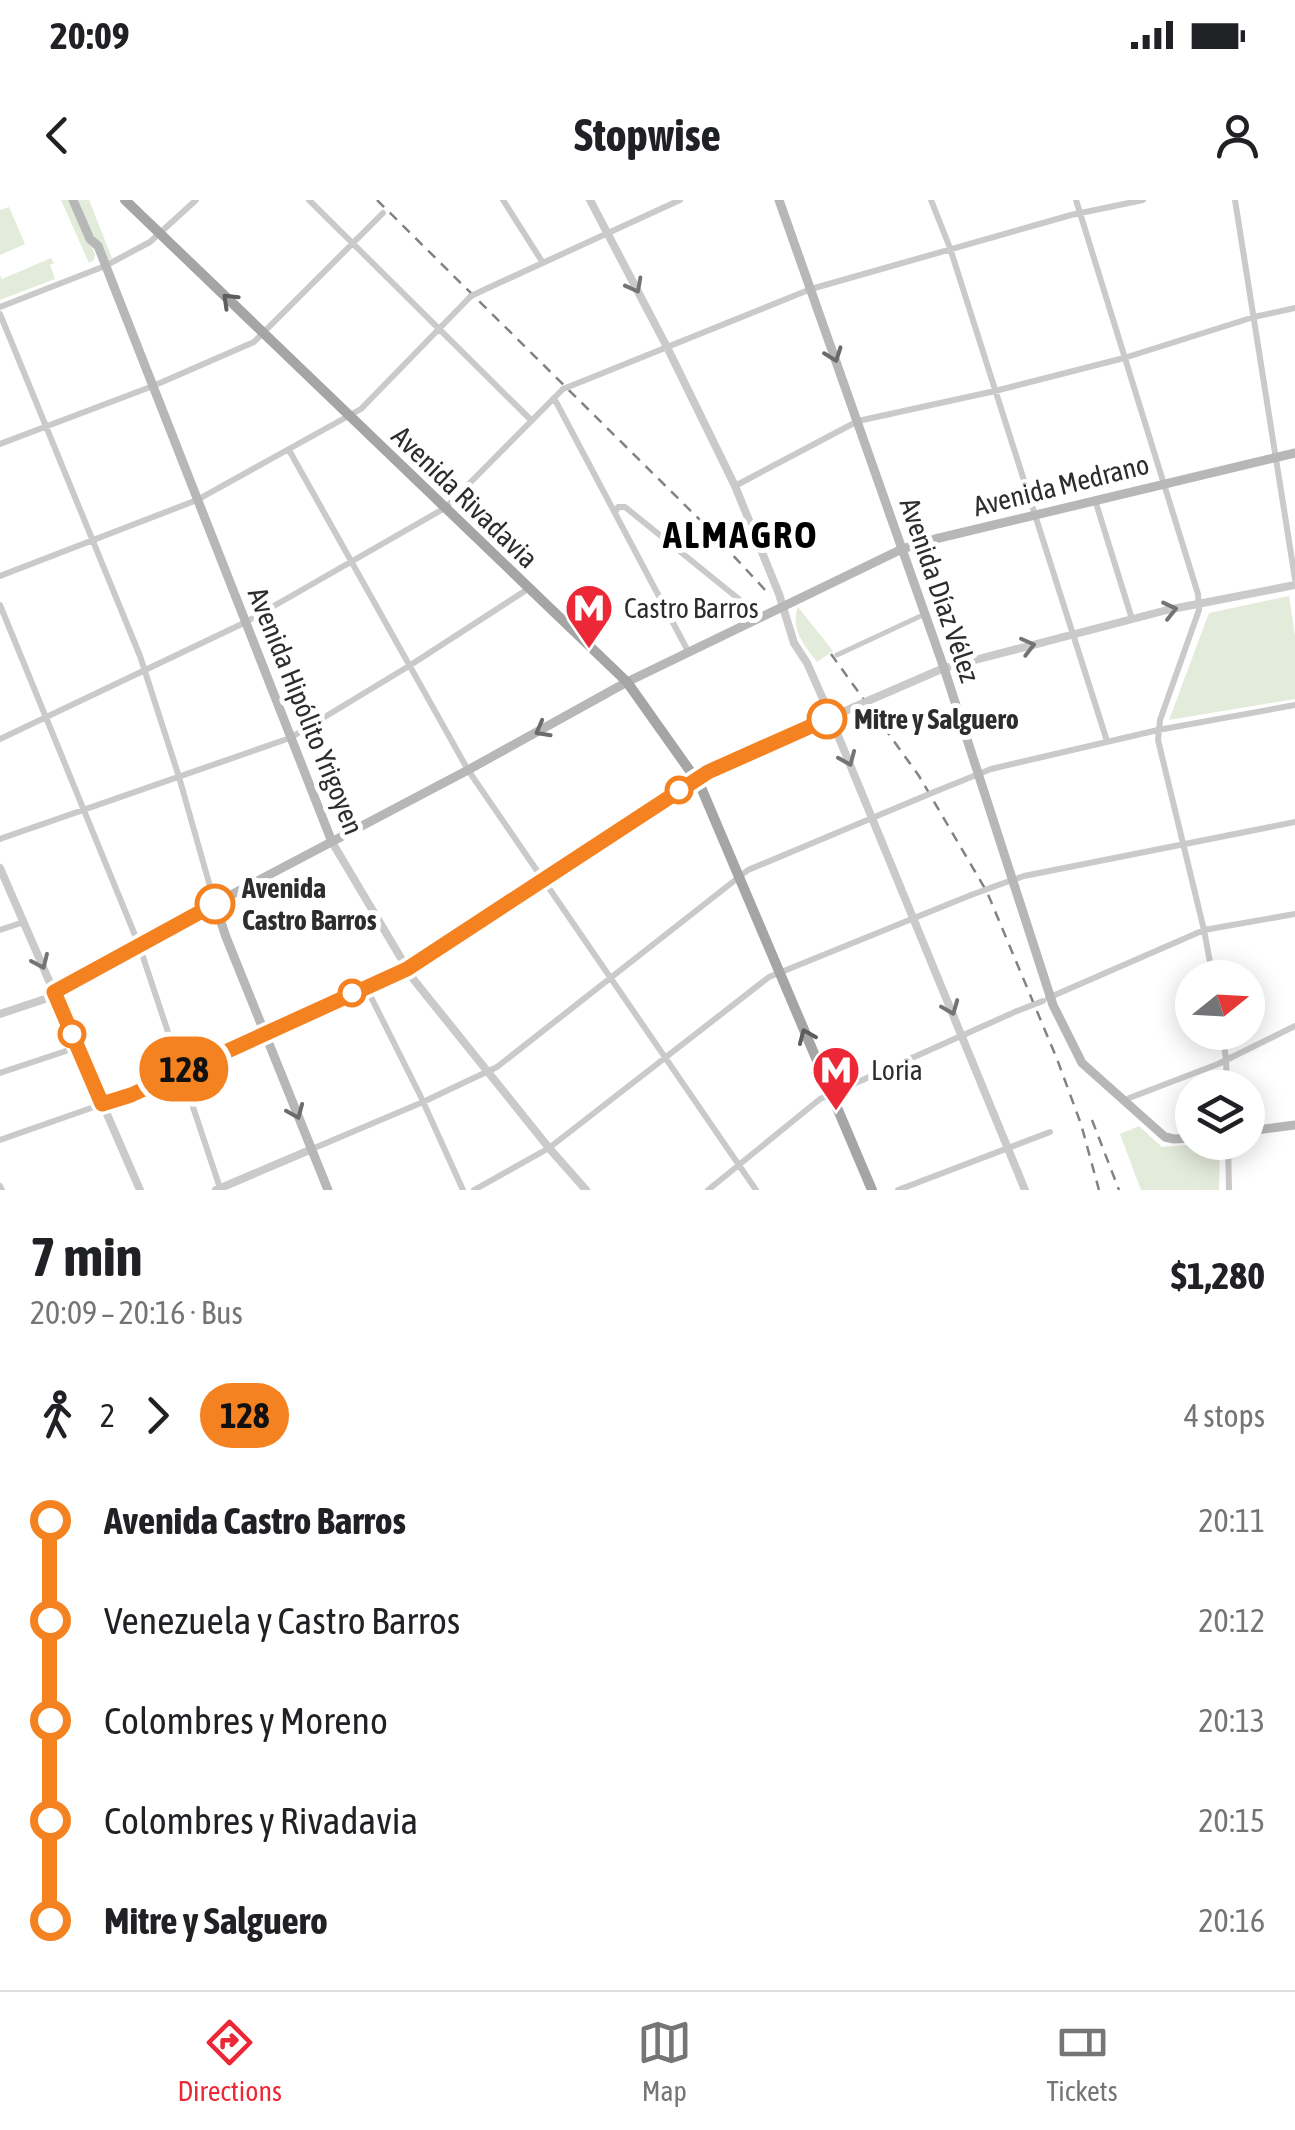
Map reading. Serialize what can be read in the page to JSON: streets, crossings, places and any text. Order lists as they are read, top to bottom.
{
  "streets": {
    "main road": [
      "Avenida Medrano",
      "Avenida Rivadavia",
      "Avenida Díaz Vélez",
      "Avenida Hipólito Yrigoyen"
    ]
  },
  "crossings": [
    ["Avenida Medrano", "Avenida Rivadavia"],
    ["Avenida Medrano", "Avenida Díaz Vélez"]
  ],
  "districts": ["ALMAGRO"],
  "places": {
    "metro station": ["Castro Barros", "Loria"],
    "other": ["Mitre y Salguero", "Avenida Castro Barros"]
  },
  "lines": ["bus line 128"],
  "north": "right",
  "page": {
    "status": "20:09",
    "header": "Stopwise",
    "on_map": "128",
    "heading": ["7 min", "20:09 – 20:16 · Bus", "$1,280"],
    "legs": ["2", "128", "4 stops"],
    "list": [
      {
        "name": "Avenida Castro Barros",
        "value": "20:11"
      },
      {
        "name": "Venezuela y Castro Barros",
        "value": "20:12"
      },
      {
        "name": "Colombres y Moreno",
        "value": "20:13"
      },
      {
        "name": "Colombres y Rivadavia",
        "value": "20:15"
      },
      {
        "name": "Mitre y Salguero",
        "value": "20:16"
      }
    ],
    "tabs": ["Directions", "Map", "Tickets"]
  }
}
